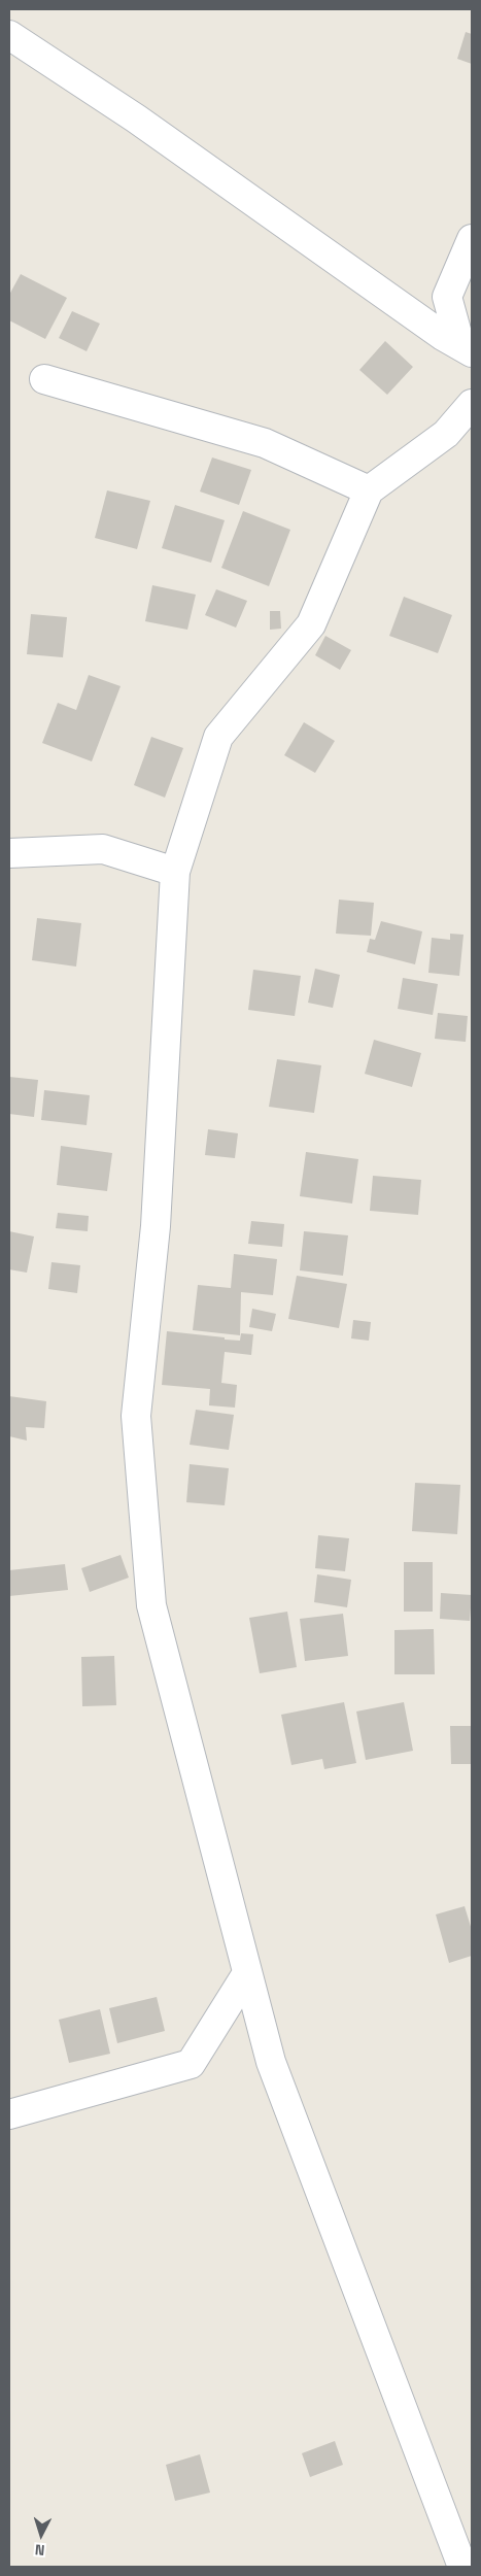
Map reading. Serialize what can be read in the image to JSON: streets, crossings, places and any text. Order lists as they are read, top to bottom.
{
  "north": "bottom"
}
